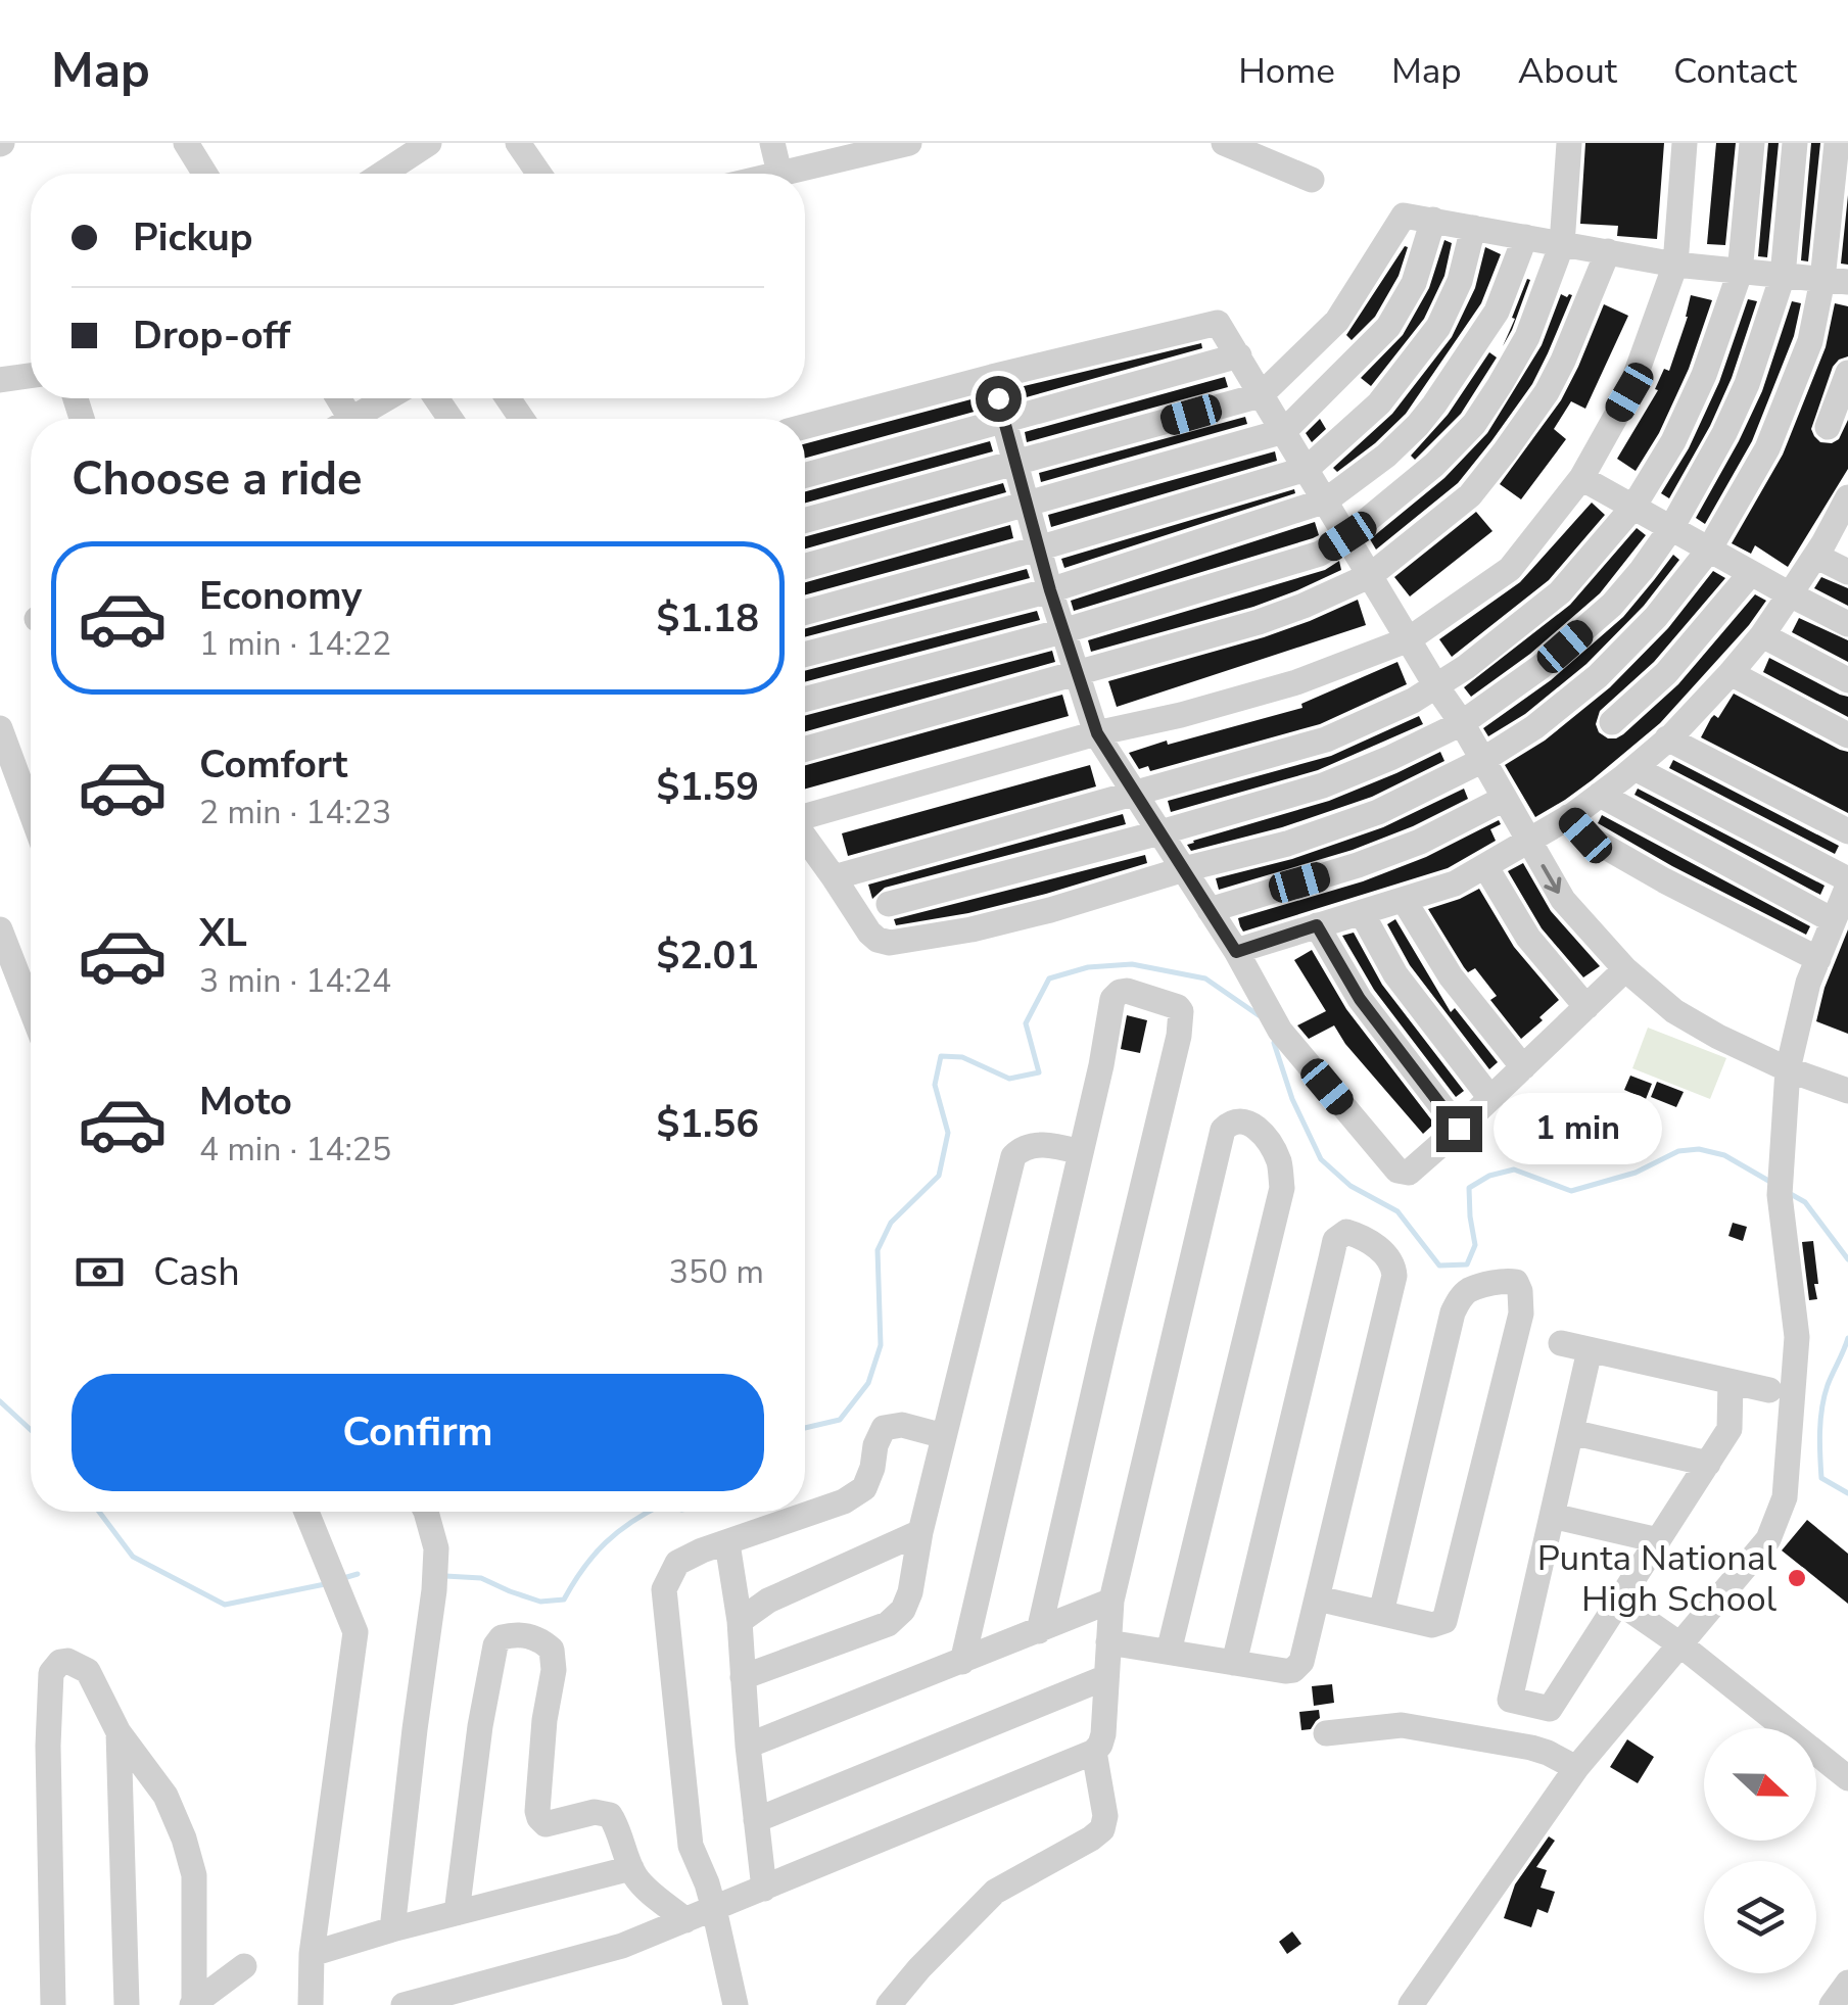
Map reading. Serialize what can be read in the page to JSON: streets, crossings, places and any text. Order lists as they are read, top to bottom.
{
  "places": ["Punta National High School"],
  "north": "right",
  "page": {
    "header": "Map",
    "nav": [
      "Home",
      "Map",
      "About",
      "Contact"
    ],
    "banner": ["Pickup", "Drop-off"],
    "heading": "Choose a ride",
    "list": [
      {
        "name": "Economy",
        "note": "1 min · 14:22",
        "value": "$1.18"
      },
      {
        "name": "Comfort",
        "note": "2 min · 14:23",
        "value": "$1.59"
      },
      {
        "name": "XL",
        "note": "3 min · 14:24",
        "value": "$2.01"
      },
      {
        "name": "Moto",
        "note": "4 min · 14:25",
        "value": "$1.56"
      }
    ],
    "bubble": "1 min",
    "pay": ["Cash", "350 m"],
    "buttons": "Confirm"
  }
}
